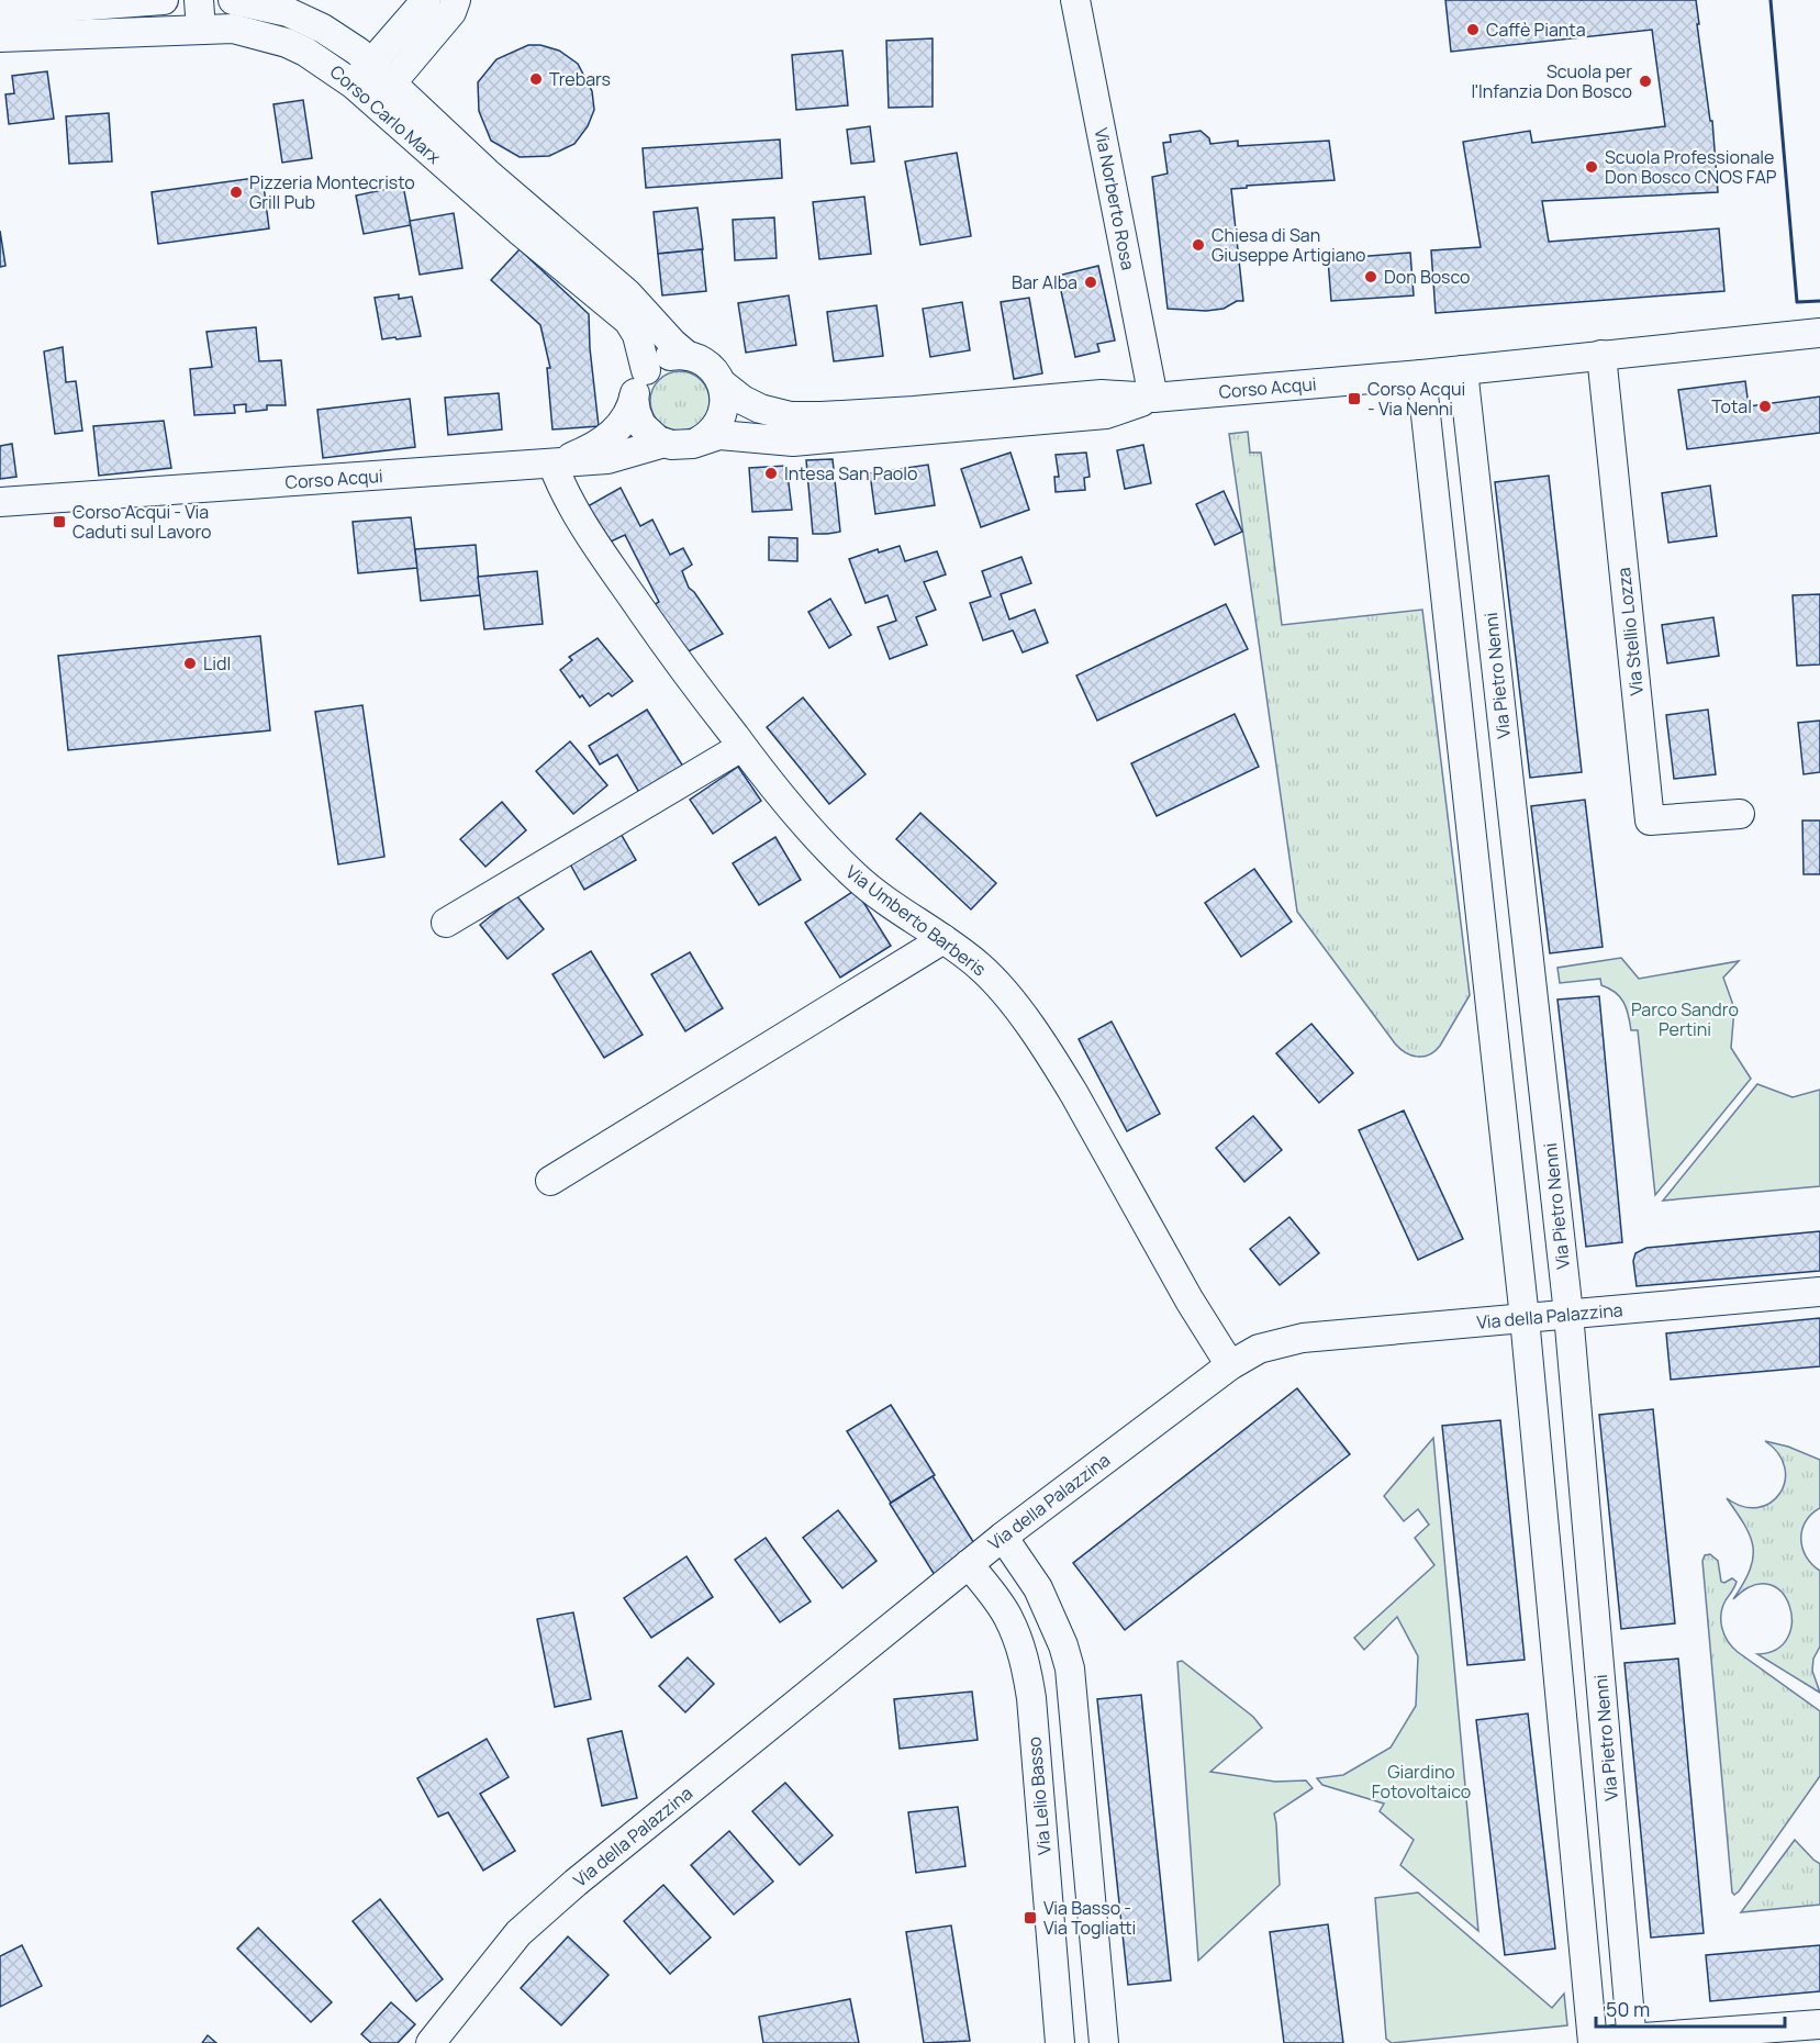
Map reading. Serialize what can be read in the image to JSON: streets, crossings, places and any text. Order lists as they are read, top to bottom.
{
  "streets": {
    "street": [
      "Corso Carlo Marx",
      "Via Norberto Rosa",
      "Corso Acqui",
      "Via Stellio Lozza",
      "Via Pietro Nenni",
      "Via Umberto Barberis",
      "Via della Palazzina",
      "Via Lelio Basso"
    ]
  },
  "crossings": [
    ["Corso Carlo Marx", "Corso Acqui"],
    ["Via Norberto Rosa", "Corso Acqui"],
    ["Corso Acqui", "Via Stellio Lozza"],
    ["Corso Acqui", "Via Pietro Nenni"],
    ["Corso Acqui", "Via Umberto Barberis"],
    ["Via Pietro Nenni", "Via della Palazzina"],
    ["Via Umberto Barberis", "Via della Palazzina"],
    ["Via della Palazzina", "Via Lelio Basso"]
  ],
  "parks": ["Parco Sandro Pertini", "Giardino Fotovoltaico"],
  "places": {
    "other": [
      "Caffè Pianta",
      "Trebars",
      "Scuola per l'Infanzia Don Bosco",
      "Scuola Professionale Don Bosco CNOS FAP",
      "Pizzeria Montecristo Grill Pub",
      "Chiesa di San Giuseppe Artigiano",
      "Don Bosco",
      "Bar Alba",
      "Total",
      "Intesa San Paolo",
      "Lidl"
    ],
    "transit": ["Corso Acqui - Via Nenni", "Corso Acqui - Via Caduti sul Lavoro", "Via Basso - Via Togliatti"]
  },
  "scale_bar": "50 m"
}
